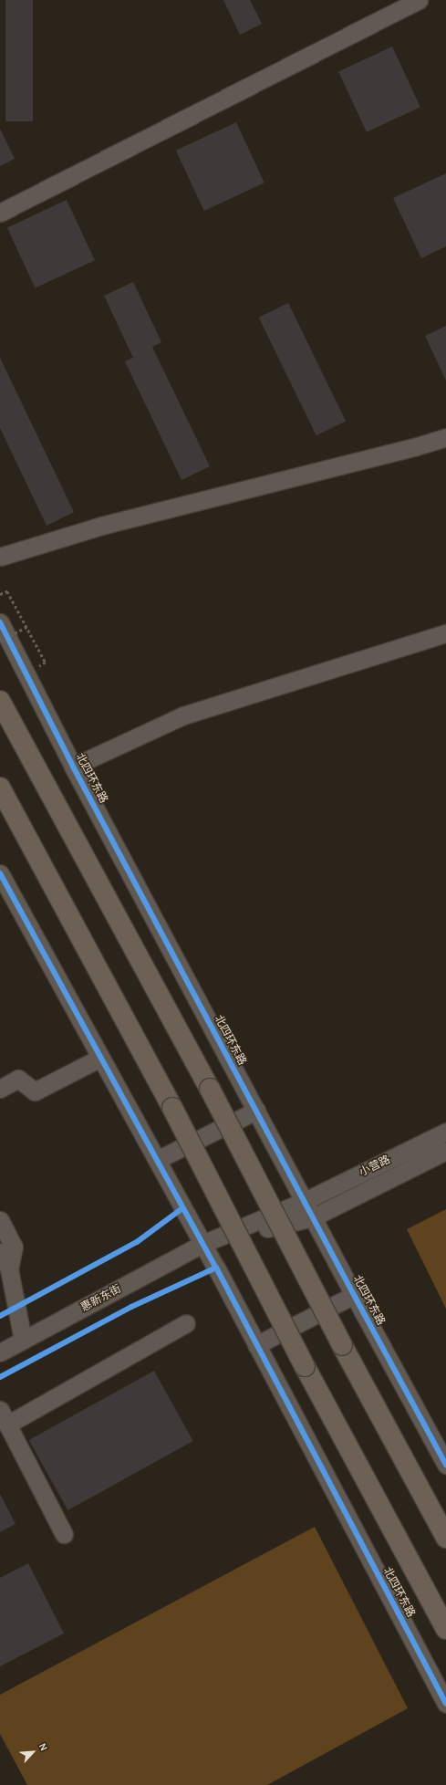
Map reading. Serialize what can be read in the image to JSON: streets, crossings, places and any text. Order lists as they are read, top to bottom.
{
  "streets": {
    "street": ["北四环东路", "小营路", "惠新东街"]
  },
  "crossings": [
    ["北四环东路", "小营路"],
    ["北四环东路", "惠新东街"],
    ["小营路", "惠新东街"]
  ],
  "north": "top right"
}
